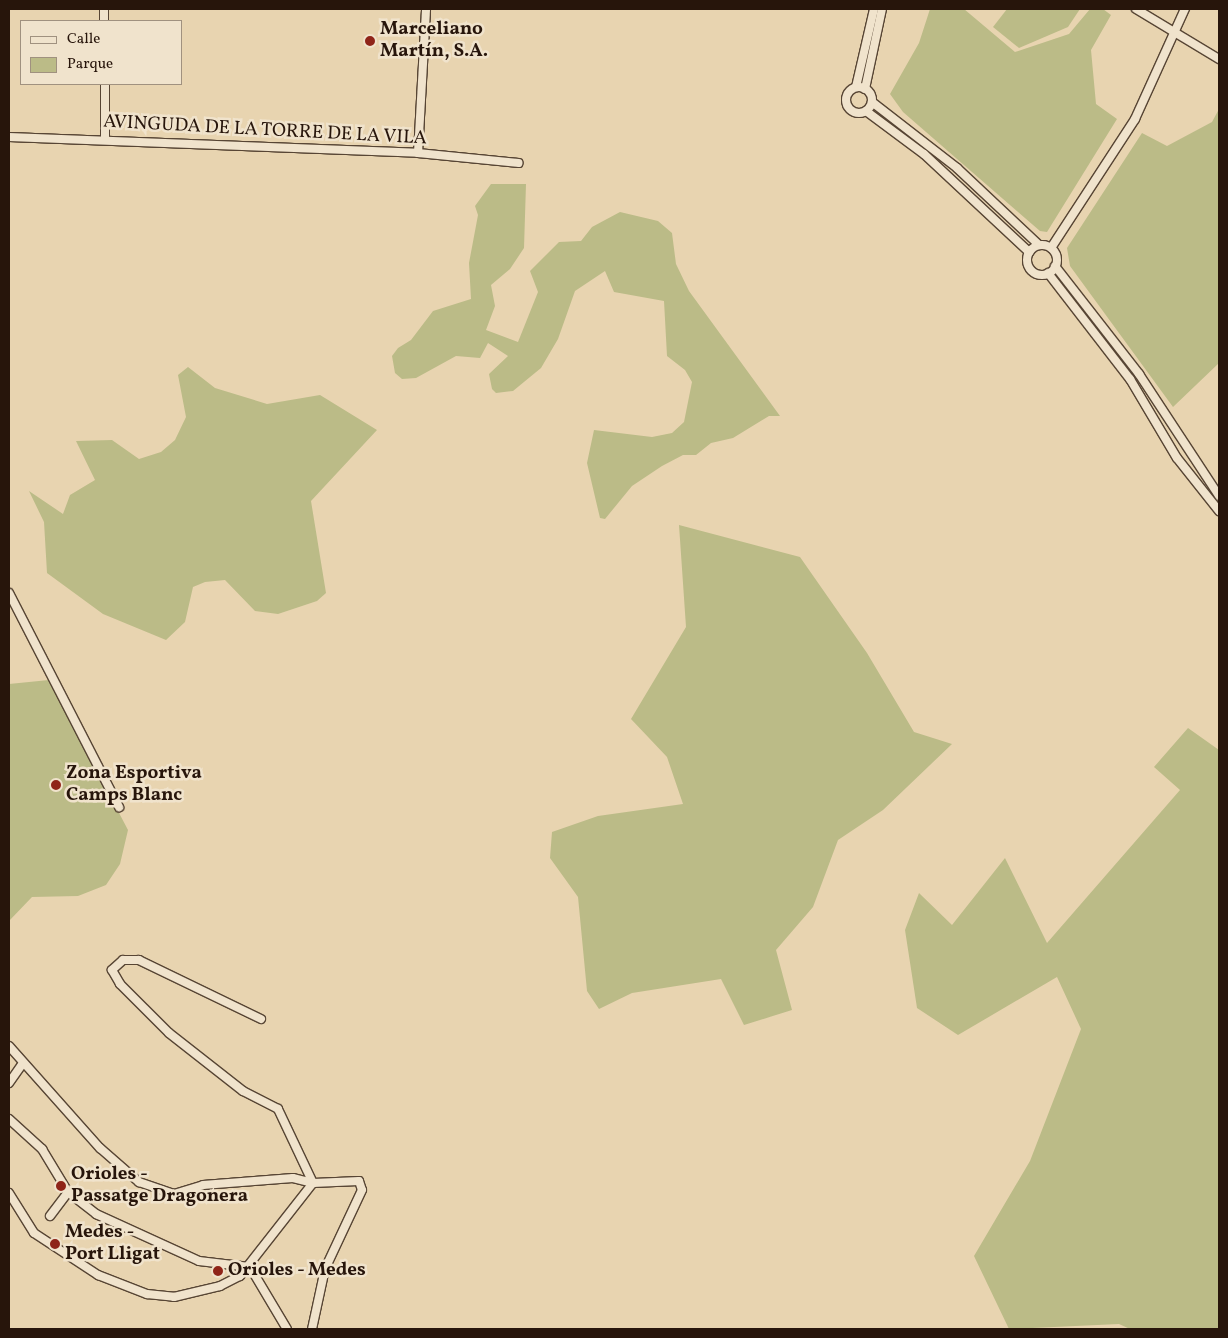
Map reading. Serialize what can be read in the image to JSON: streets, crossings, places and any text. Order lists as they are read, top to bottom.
{
  "streets": {
    "street": ["AVINGUDA DE LA TORRE DE LA VILA"]
  },
  "places": [
    "Marceliano Martín, S.A.",
    "Zona Esportiva Camps Blanc",
    "Orioles - Passatge Dragonera",
    "Medes - Port Lligat",
    "Orioles - Medes"
  ],
  "legend": ["Calle", "Parque"]
}
